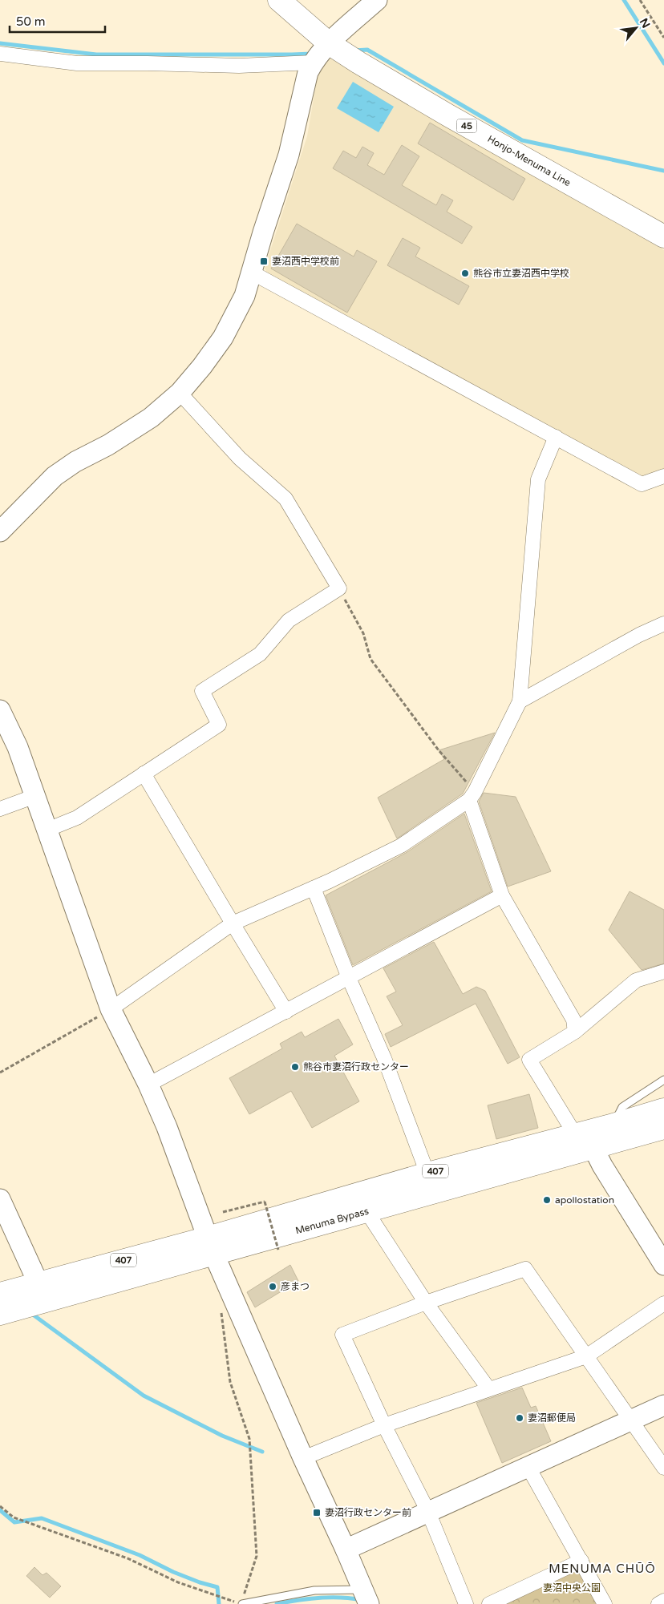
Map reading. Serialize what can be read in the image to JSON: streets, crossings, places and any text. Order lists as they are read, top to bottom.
{
  "streets": {
    "main road": [
      "45",
      "Honjo-Menuma Line",
      "407",
      "Menuma Bypass"
    ]
  },
  "districts": ["MENUMA CHŪŌ"],
  "parks": ["妻沼中央公園"],
  "places": {
    "transit": ["妻沼西中学校前", "妻沼行政センター前"],
    "other": [
      "熊谷市立妻沼西中学校",
      "熊谷市妻沼行政センター",
      "apollostation",
      "彦まつ",
      "妻沼郵便局"
    ]
  },
  "scale_bar": "50 m",
  "north": "top right"
}
